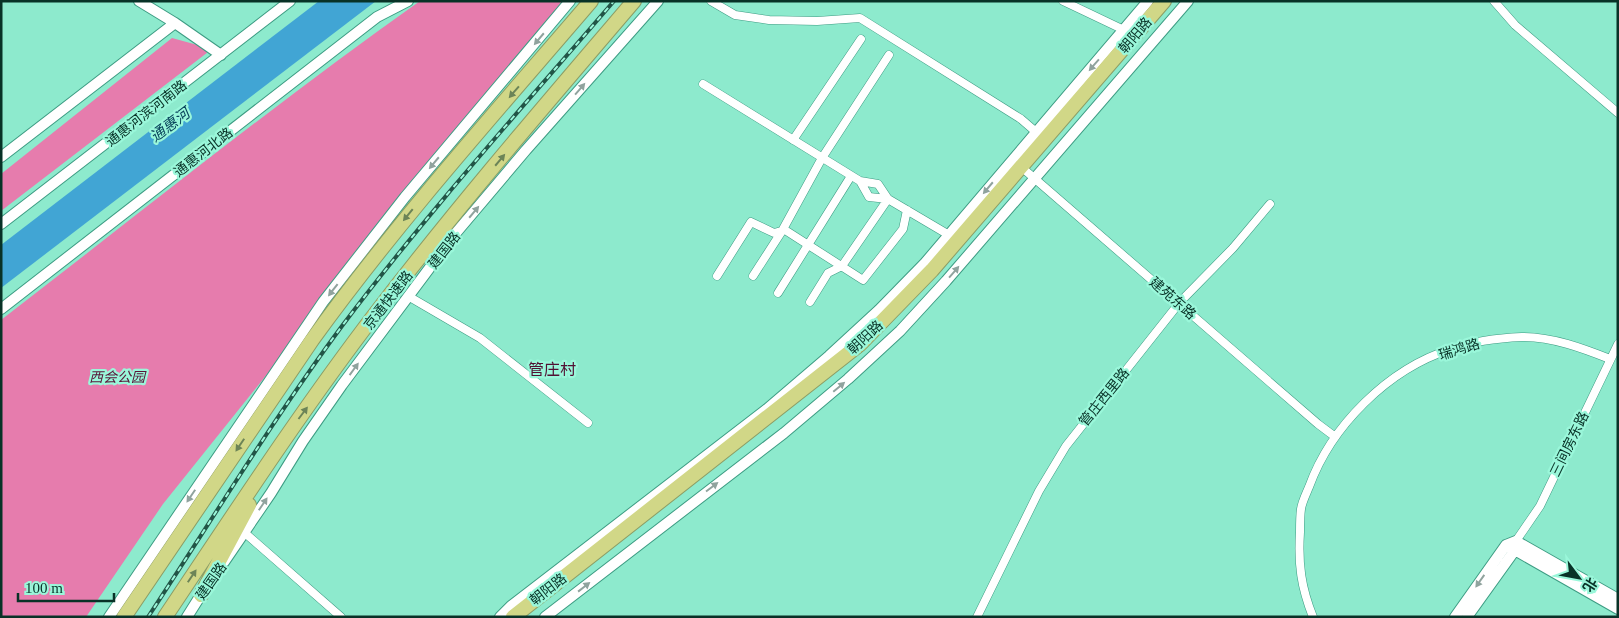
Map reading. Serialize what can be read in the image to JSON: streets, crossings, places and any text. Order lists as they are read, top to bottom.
{
  "streets": {
    "highway": ["朝阳路", "京通快速路"],
    "street": [
      "通惠河滨河南路",
      "通惠河北路",
      "建国路",
      "建苑东路",
      "瑞鸿路",
      "管庄西里路",
      "三间房东路"
    ]
  },
  "crossings": [
    ["朝阳路", "建苑东路"],
    ["建苑东路", "瑞鸿路"],
    ["建苑东路", "管庄西里路"],
    ["瑞鸿路", "三间房东路"]
  ],
  "districts": ["管庄村"],
  "water": ["通惠河"],
  "parks": ["西会公园"],
  "scale_bar": "100 m",
  "north": "bottom right"
}
